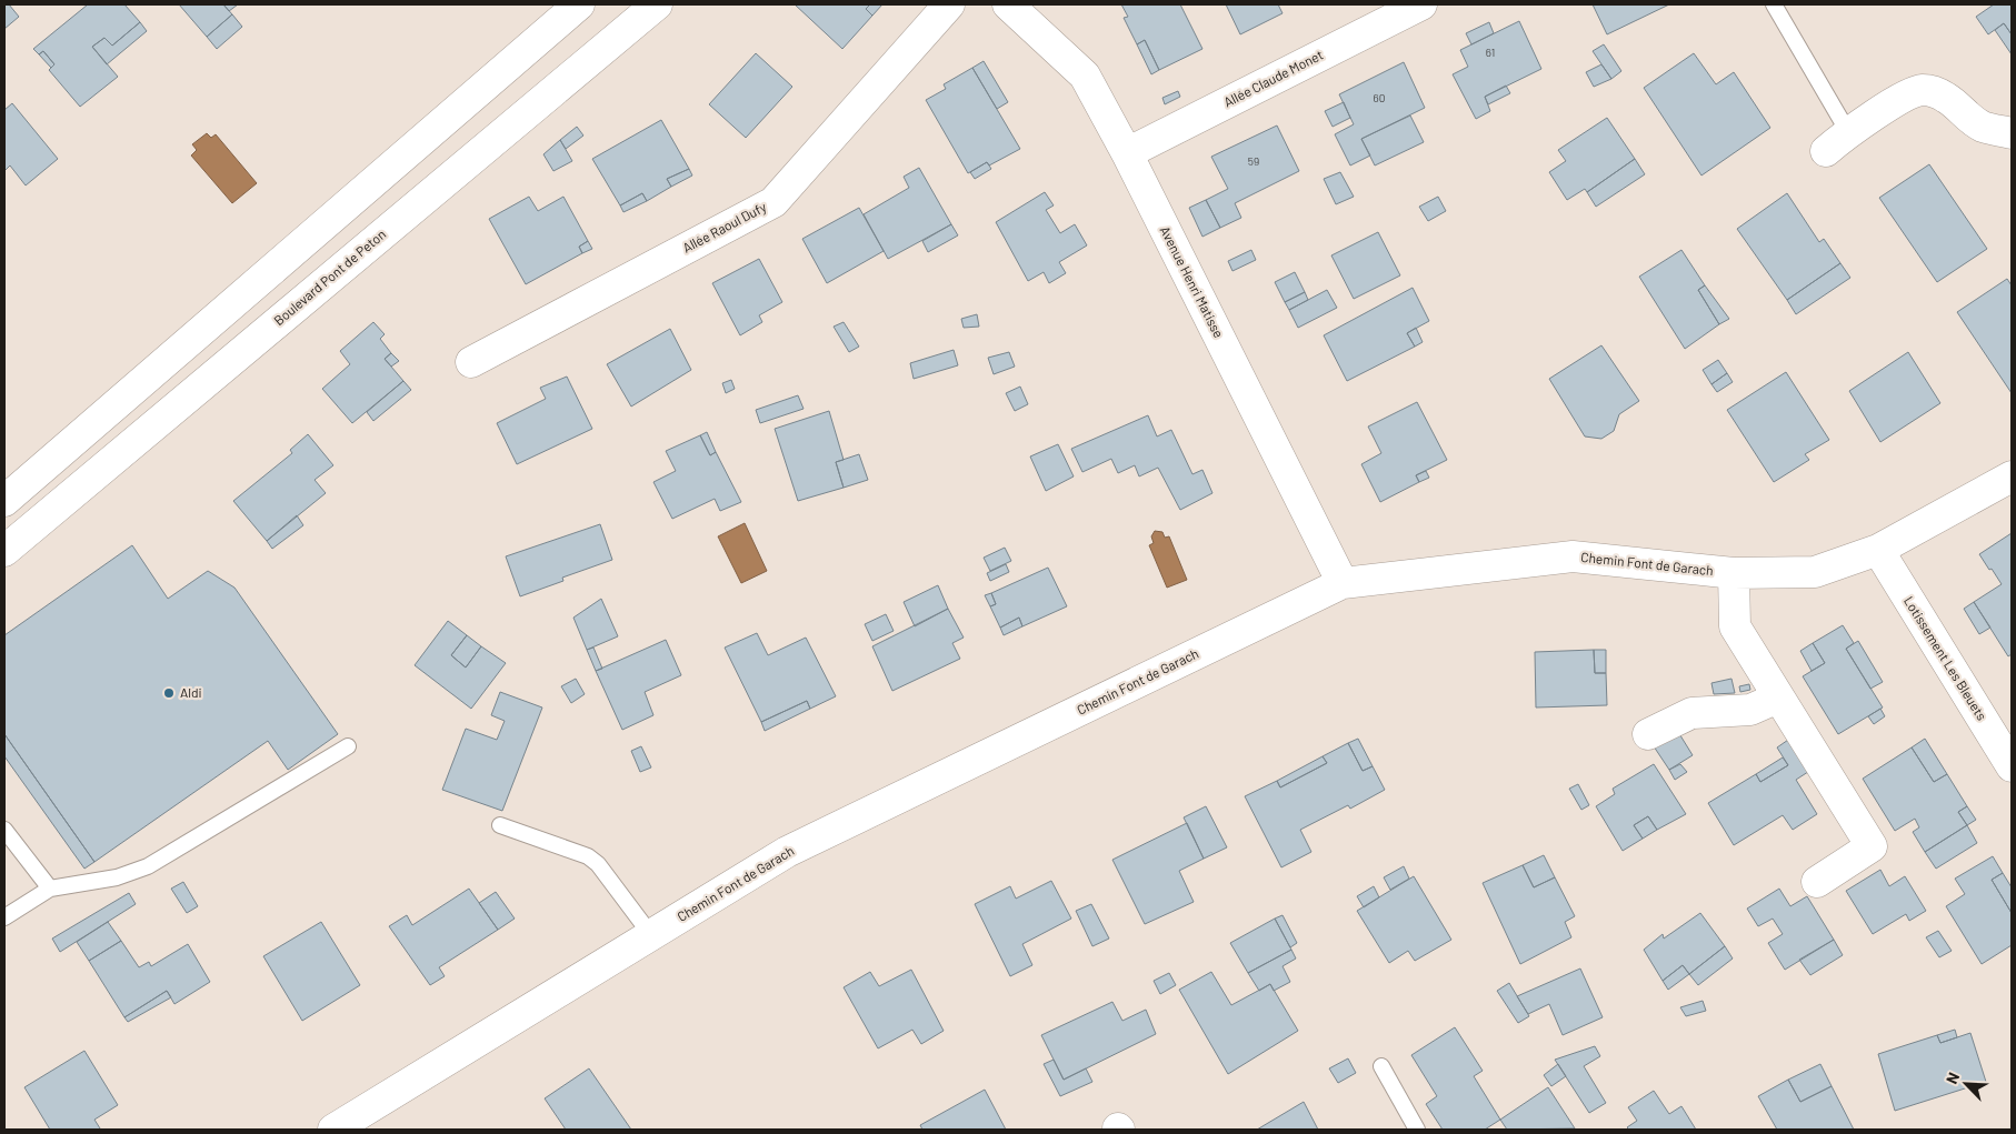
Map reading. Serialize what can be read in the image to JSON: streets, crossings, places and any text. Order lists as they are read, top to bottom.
{
  "streets": {
    "street": [
      "Allée Claude Monet",
      "Allée Raoul Dufy",
      "Boulevard Pont de Peton",
      "Avenue Henri Matisse",
      "Chemin Font de Garach",
      "Lotissement Les Bleuets"
    ]
  },
  "crossings": [
    ["Allée Claude Monet", "Avenue Henri Matisse"],
    ["Avenue Henri Matisse", "Chemin Font de Garach"],
    ["Chemin Font de Garach", "Lotissement Les Bleuets"]
  ],
  "places": ["Aldi"],
  "house_numbers": ["61", "60", "59"],
  "north": "top left"
}
